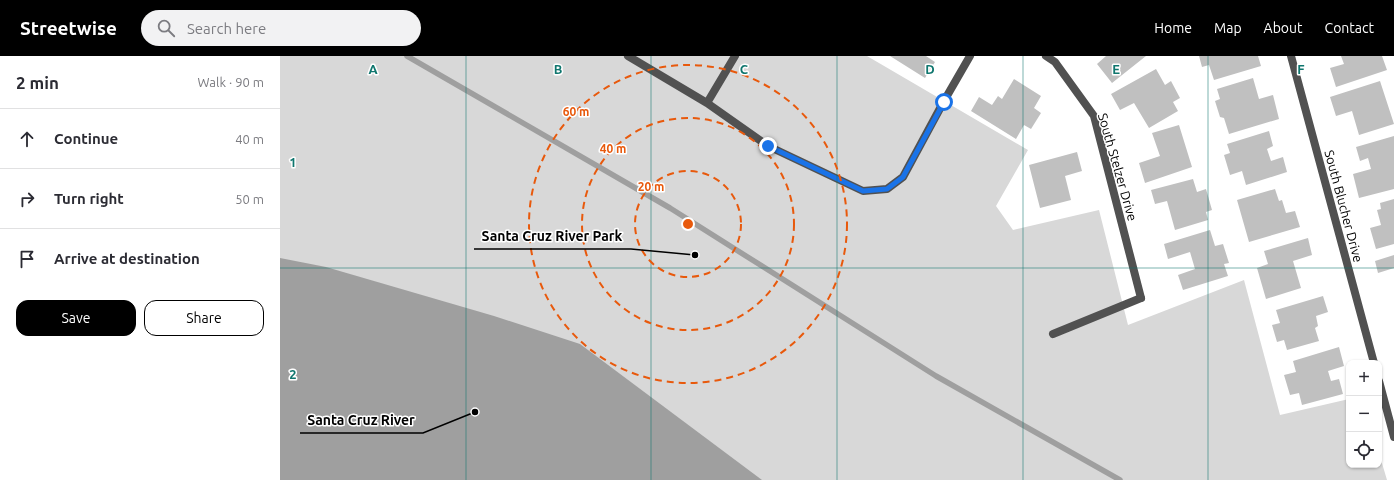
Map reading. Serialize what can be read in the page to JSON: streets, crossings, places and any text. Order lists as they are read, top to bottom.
{
  "streets": {
    "street": ["South Stelzer Drive", "South Blucher Drive"]
  },
  "places": ["Santa Cruz River Park", "Santa Cruz River"],
  "page": {
    "header": "Streetwise",
    "search": "Search here",
    "nav": [
      "Home",
      "Map",
      "About",
      "Contact"
    ],
    "heading": ["2 min", "Walk · 90 m"],
    "list": [
      ["Continue", "40 m"],
      ["Turn right", "50 m"],
      "Arrive at destination"
    ],
    "buttons": ["Save", "Share"],
    "map_buttons": ["+", "−"]
  },
  "grid": {
    "columns": [
      "A",
      "B",
      "C",
      "D",
      "E",
      "F"
    ],
    "rows": ["1", "2"]
  },
  "rings": ["60 m", "40 m", "20 m"]
}
